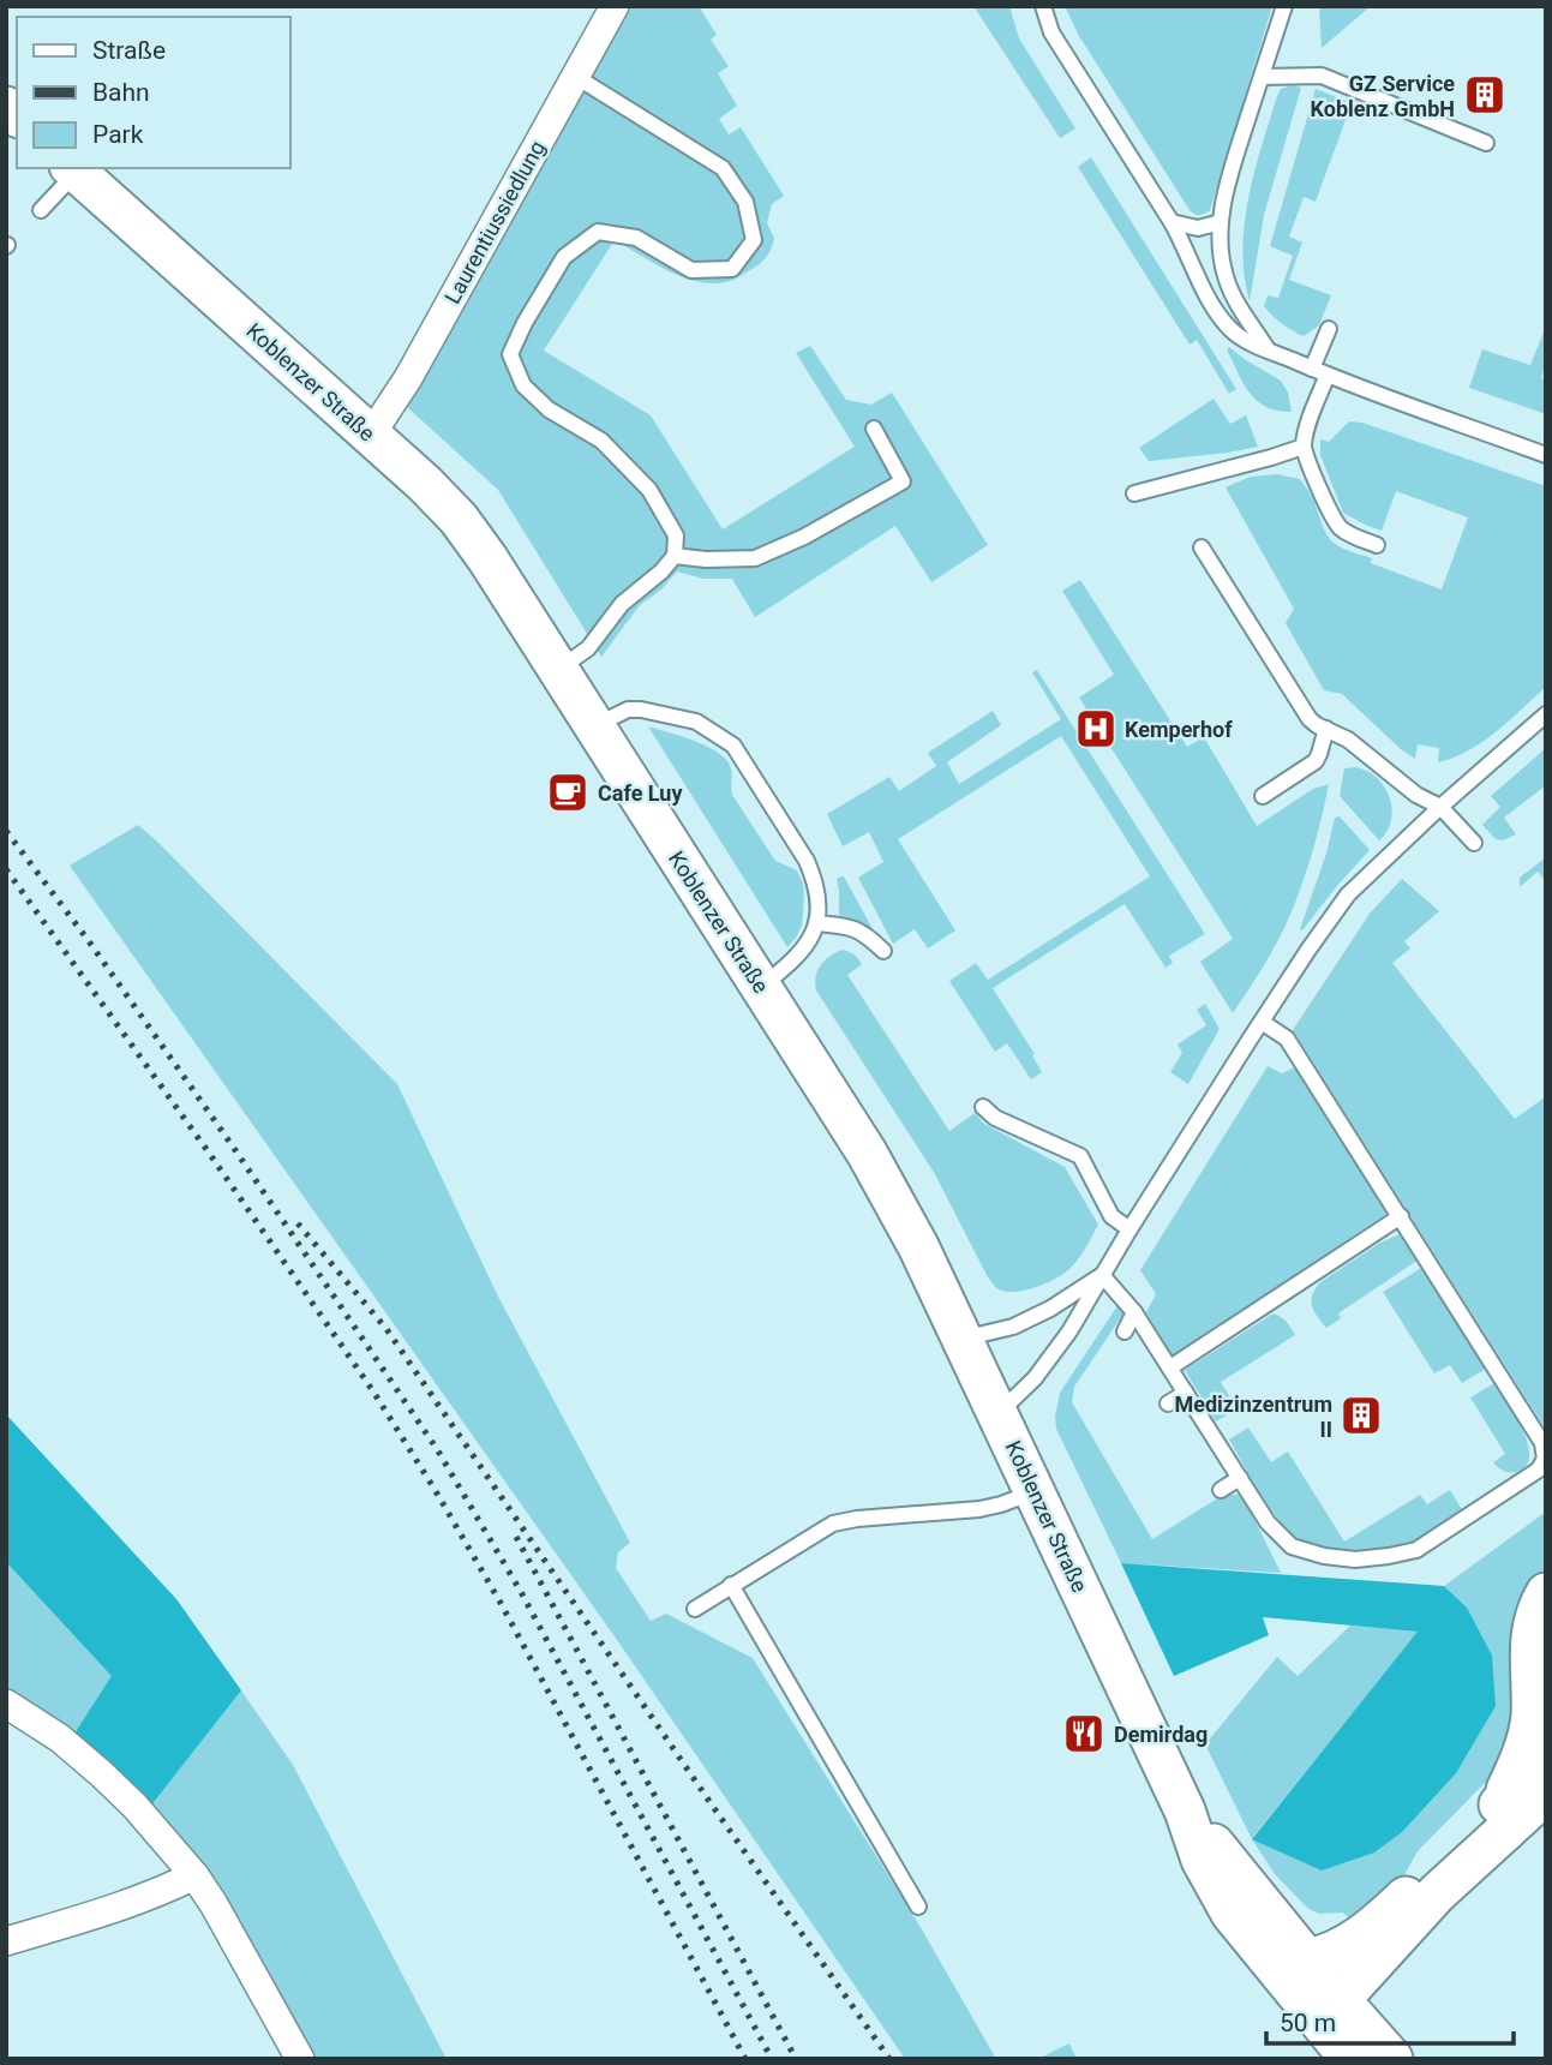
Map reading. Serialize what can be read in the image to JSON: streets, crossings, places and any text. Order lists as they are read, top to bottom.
{
  "streets": {
    "street": ["Laurentiussiedlung", "Koblenzer Straße"]
  },
  "crossings": [
    ["Laurentiussiedlung", "Koblenzer Straße"]
  ],
  "places": {
    "building": ["GZ Service Koblenz GmbH", "Medizinzentrum II"],
    "hospital": ["Kemperhof"],
    "cafe": ["Cafe Luy"],
    "restaurant": ["Demirdag"]
  },
  "legend": ["Straße", "Bahn", "Park"],
  "scale_bar": "50 m"
}
